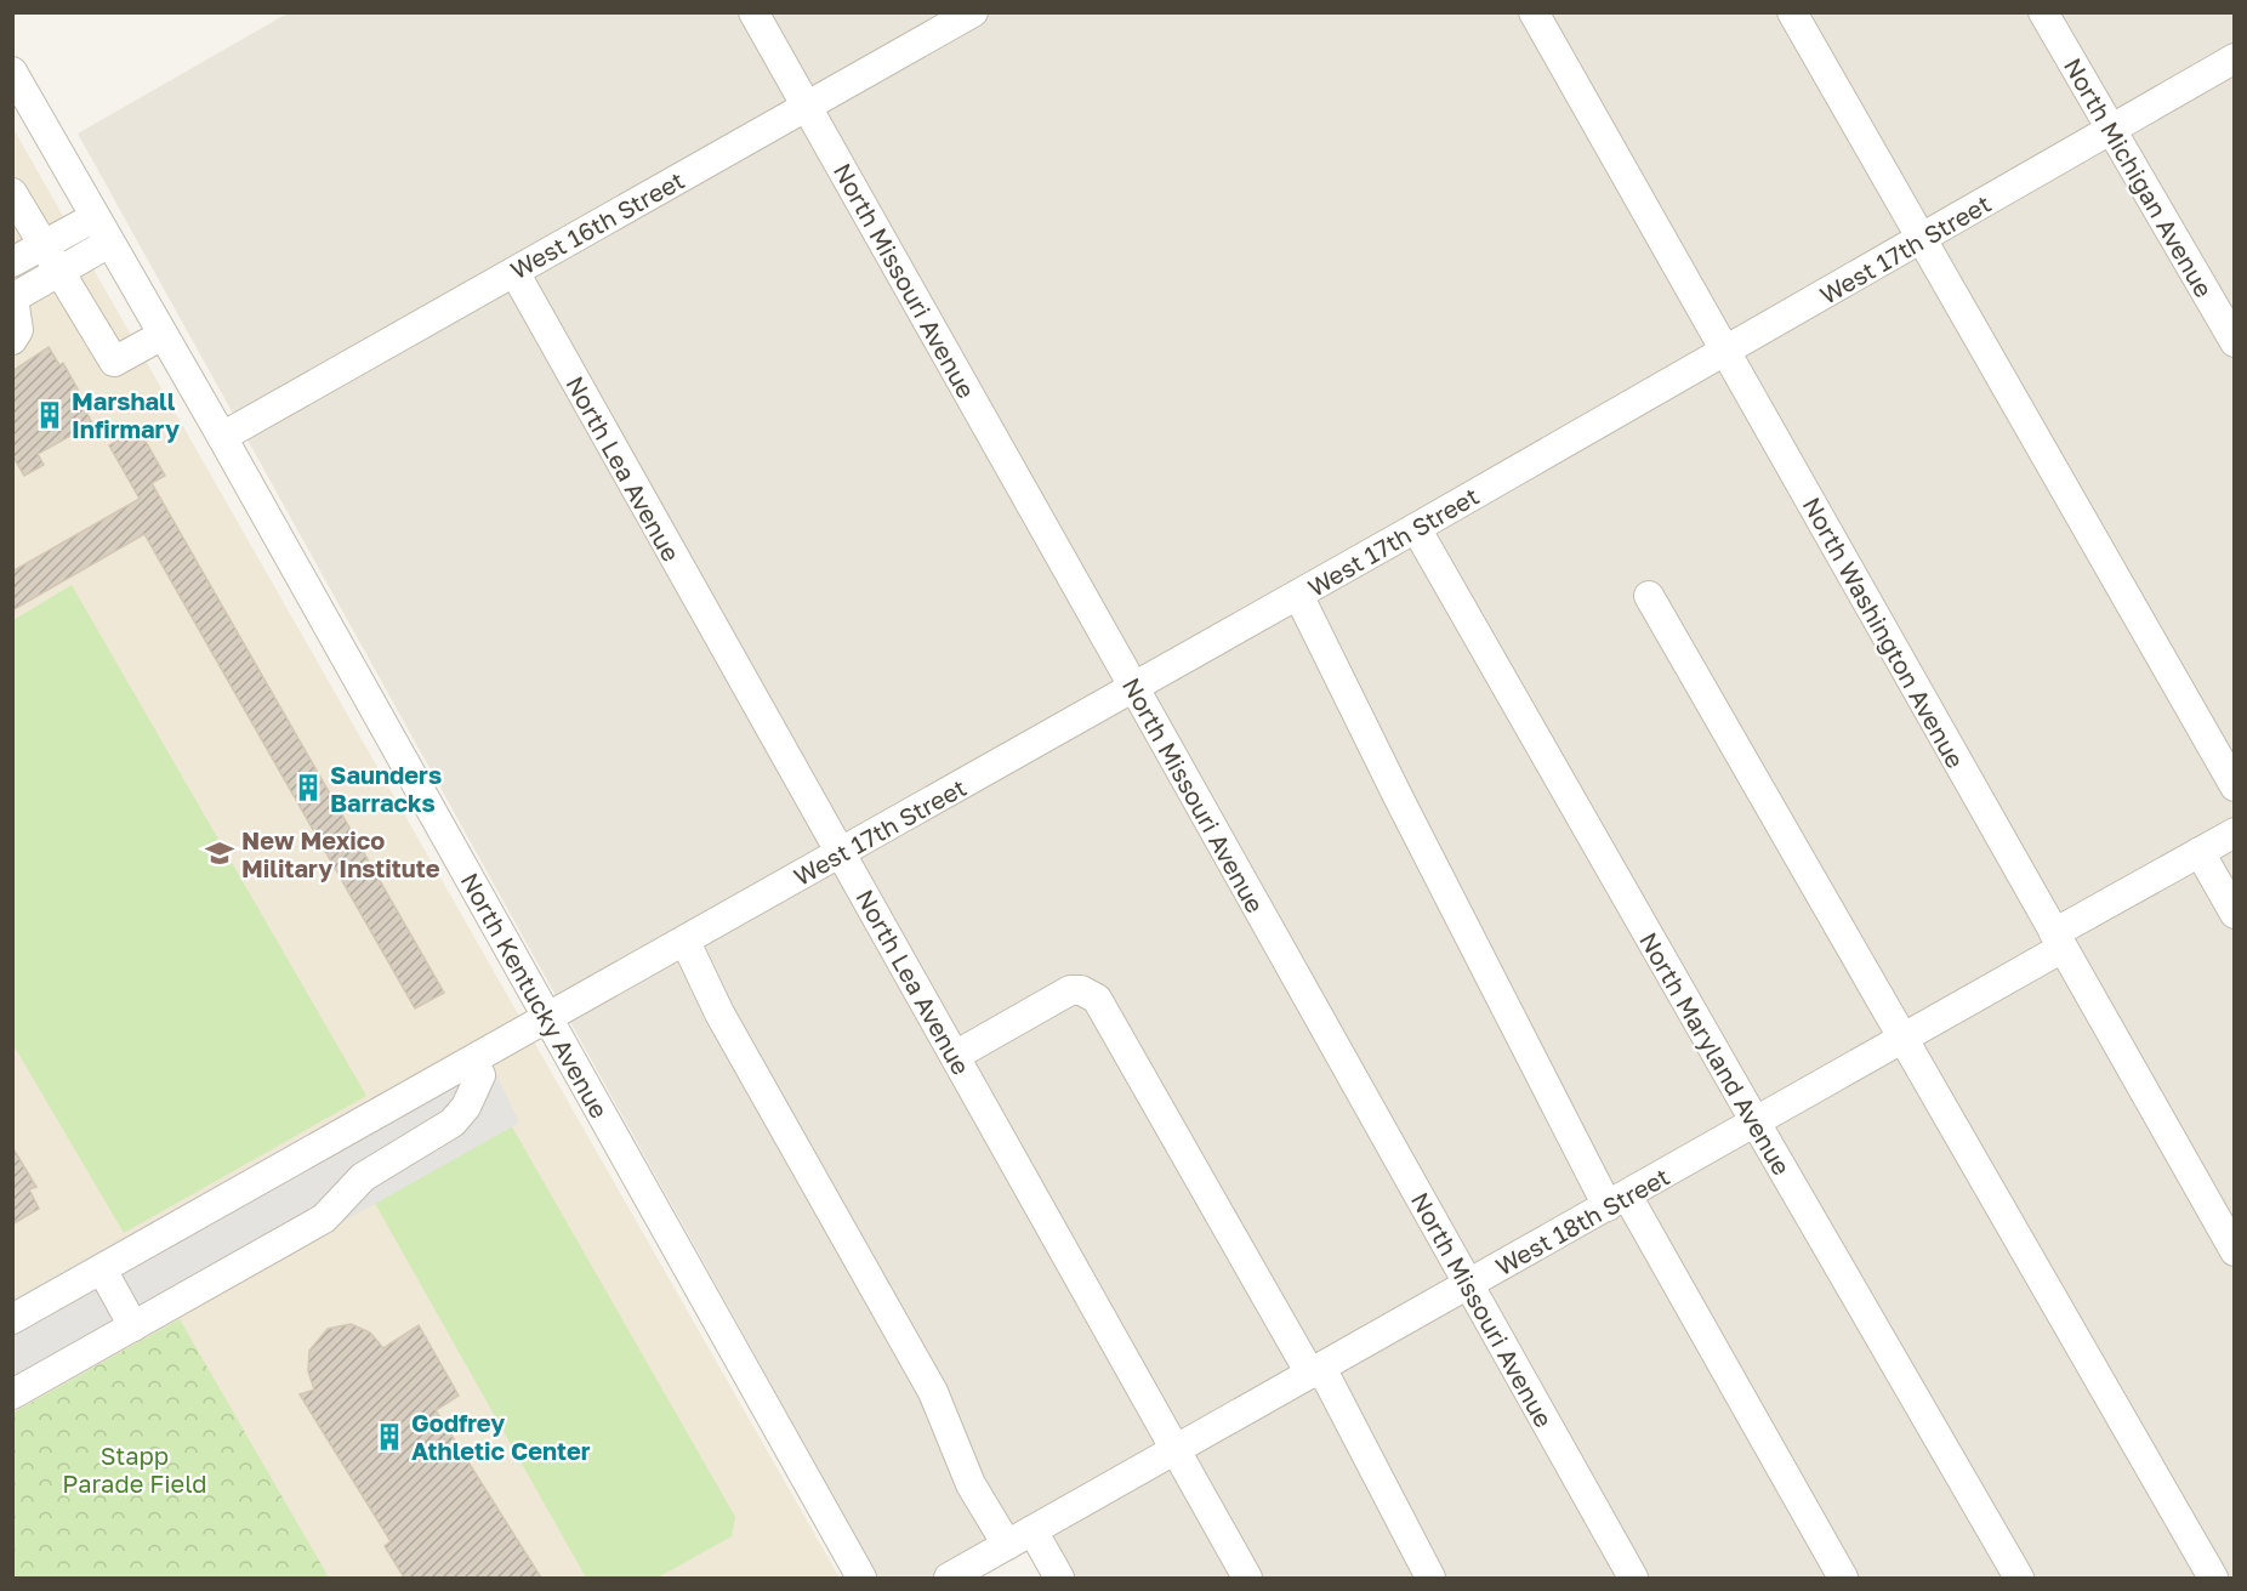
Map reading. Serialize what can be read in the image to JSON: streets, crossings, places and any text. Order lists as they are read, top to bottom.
{
  "streets": {
    "street": [
      "North Michigan Avenue",
      "West 16th Street",
      "West 17th Street",
      "North Missouri Avenue",
      "North Lea Avenue",
      "North Washington Avenue",
      "North Kentucky Avenue",
      "North Maryland Avenue",
      "West 18th Street"
    ]
  },
  "crossings": [
    ["North Michigan Avenue", "West 17th Street"],
    ["West 16th Street", "North Missouri Avenue"],
    ["West 16th Street", "North Lea Avenue"],
    ["West 16th Street", "North Kentucky Avenue"],
    ["West 17th Street", "North Missouri Avenue"],
    ["West 17th Street", "North Lea Avenue"],
    ["West 17th Street", "North Washington Avenue"],
    ["West 17th Street", "North Kentucky Avenue"],
    ["West 17th Street", "North Maryland Avenue"],
    ["North Missouri Avenue", "West 18th Street"],
    ["North Lea Avenue", "West 18th Street"],
    ["North Washington Avenue", "West 18th Street"],
    ["North Maryland Avenue", "West 18th Street"]
  ],
  "parks": ["Stapp Parade Field"],
  "places": {
    "building": ["Marshall Infirmary", "Saunders Barracks", "Godfrey Athletic Center"],
    "school or university": ["New Mexico Military Institute"]
  }
}
